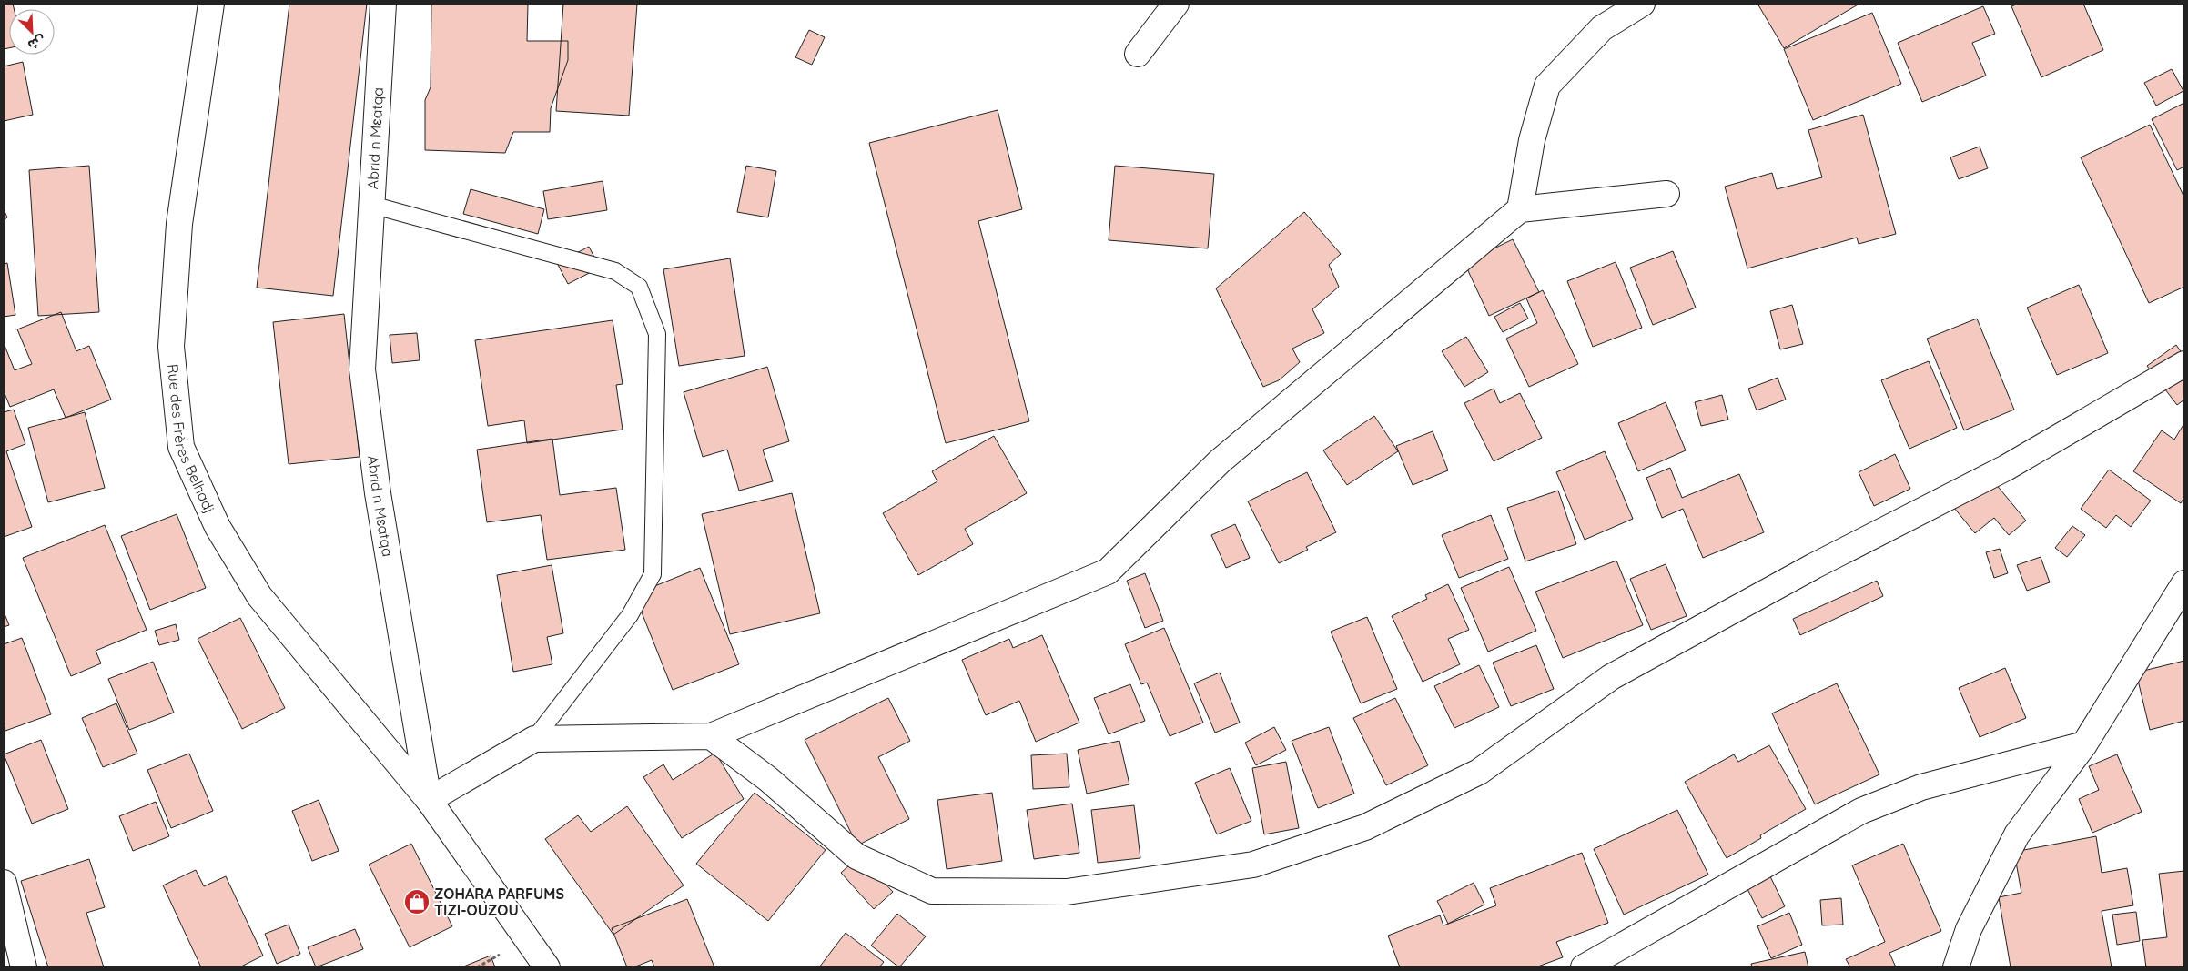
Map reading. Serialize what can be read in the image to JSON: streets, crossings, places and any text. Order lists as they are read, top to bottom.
{
  "streets": {
    "street": ["Abrid n Mɛatqa", "Rue des Frères Belhadj"]
  },
  "crossings": [
    ["Abrid n Mɛatqa", "Rue des Frères Belhadj"]
  ],
  "places": {
    "shop": ["ZOHARA PARFUMS TIZI-OUZOU"]
  },
  "north": "bottom right"
}
